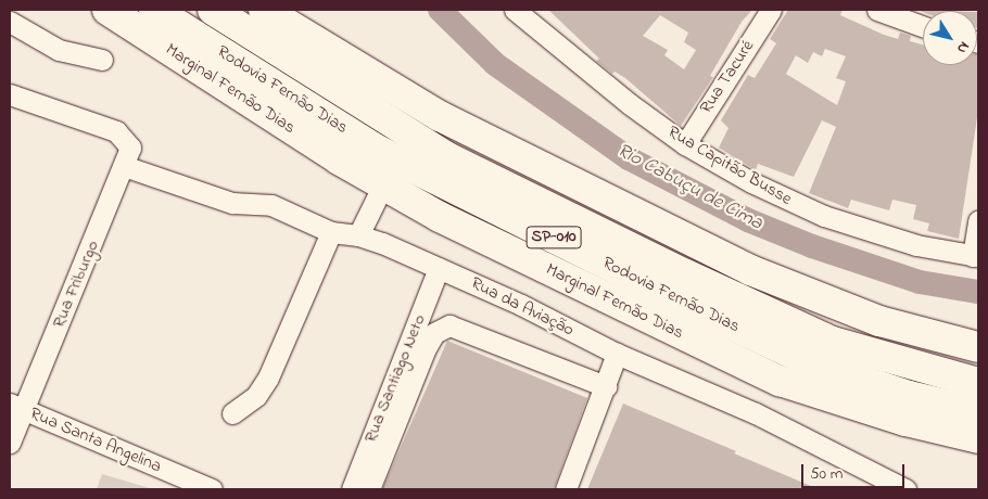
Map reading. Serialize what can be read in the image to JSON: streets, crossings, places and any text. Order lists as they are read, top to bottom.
{
  "streets": {
    "highway": ["Marginal Fernão Dias", "Rodovia Fernão Dias", "SP-010"],
    "street": [
      "Rua Tacuré",
      "Rua Capitão Busse",
      "Rua Friburgo",
      "Rua da Aviação",
      "Rua Santiago Neto",
      "Rua Santa Angelina"
    ]
  },
  "crossings": [
    ["Rua Tacuré", "Rua Capitão Busse"],
    ["Rua Friburgo", "Rua da Aviação"],
    ["Rua Friburgo", "Rua Santa Angelina"],
    ["Rua da Aviação", "Rua Santiago Neto"]
  ],
  "water": ["Rio Cabuçu de Cima"],
  "scale_bar": "50 m",
  "north": "bottom right"
}
